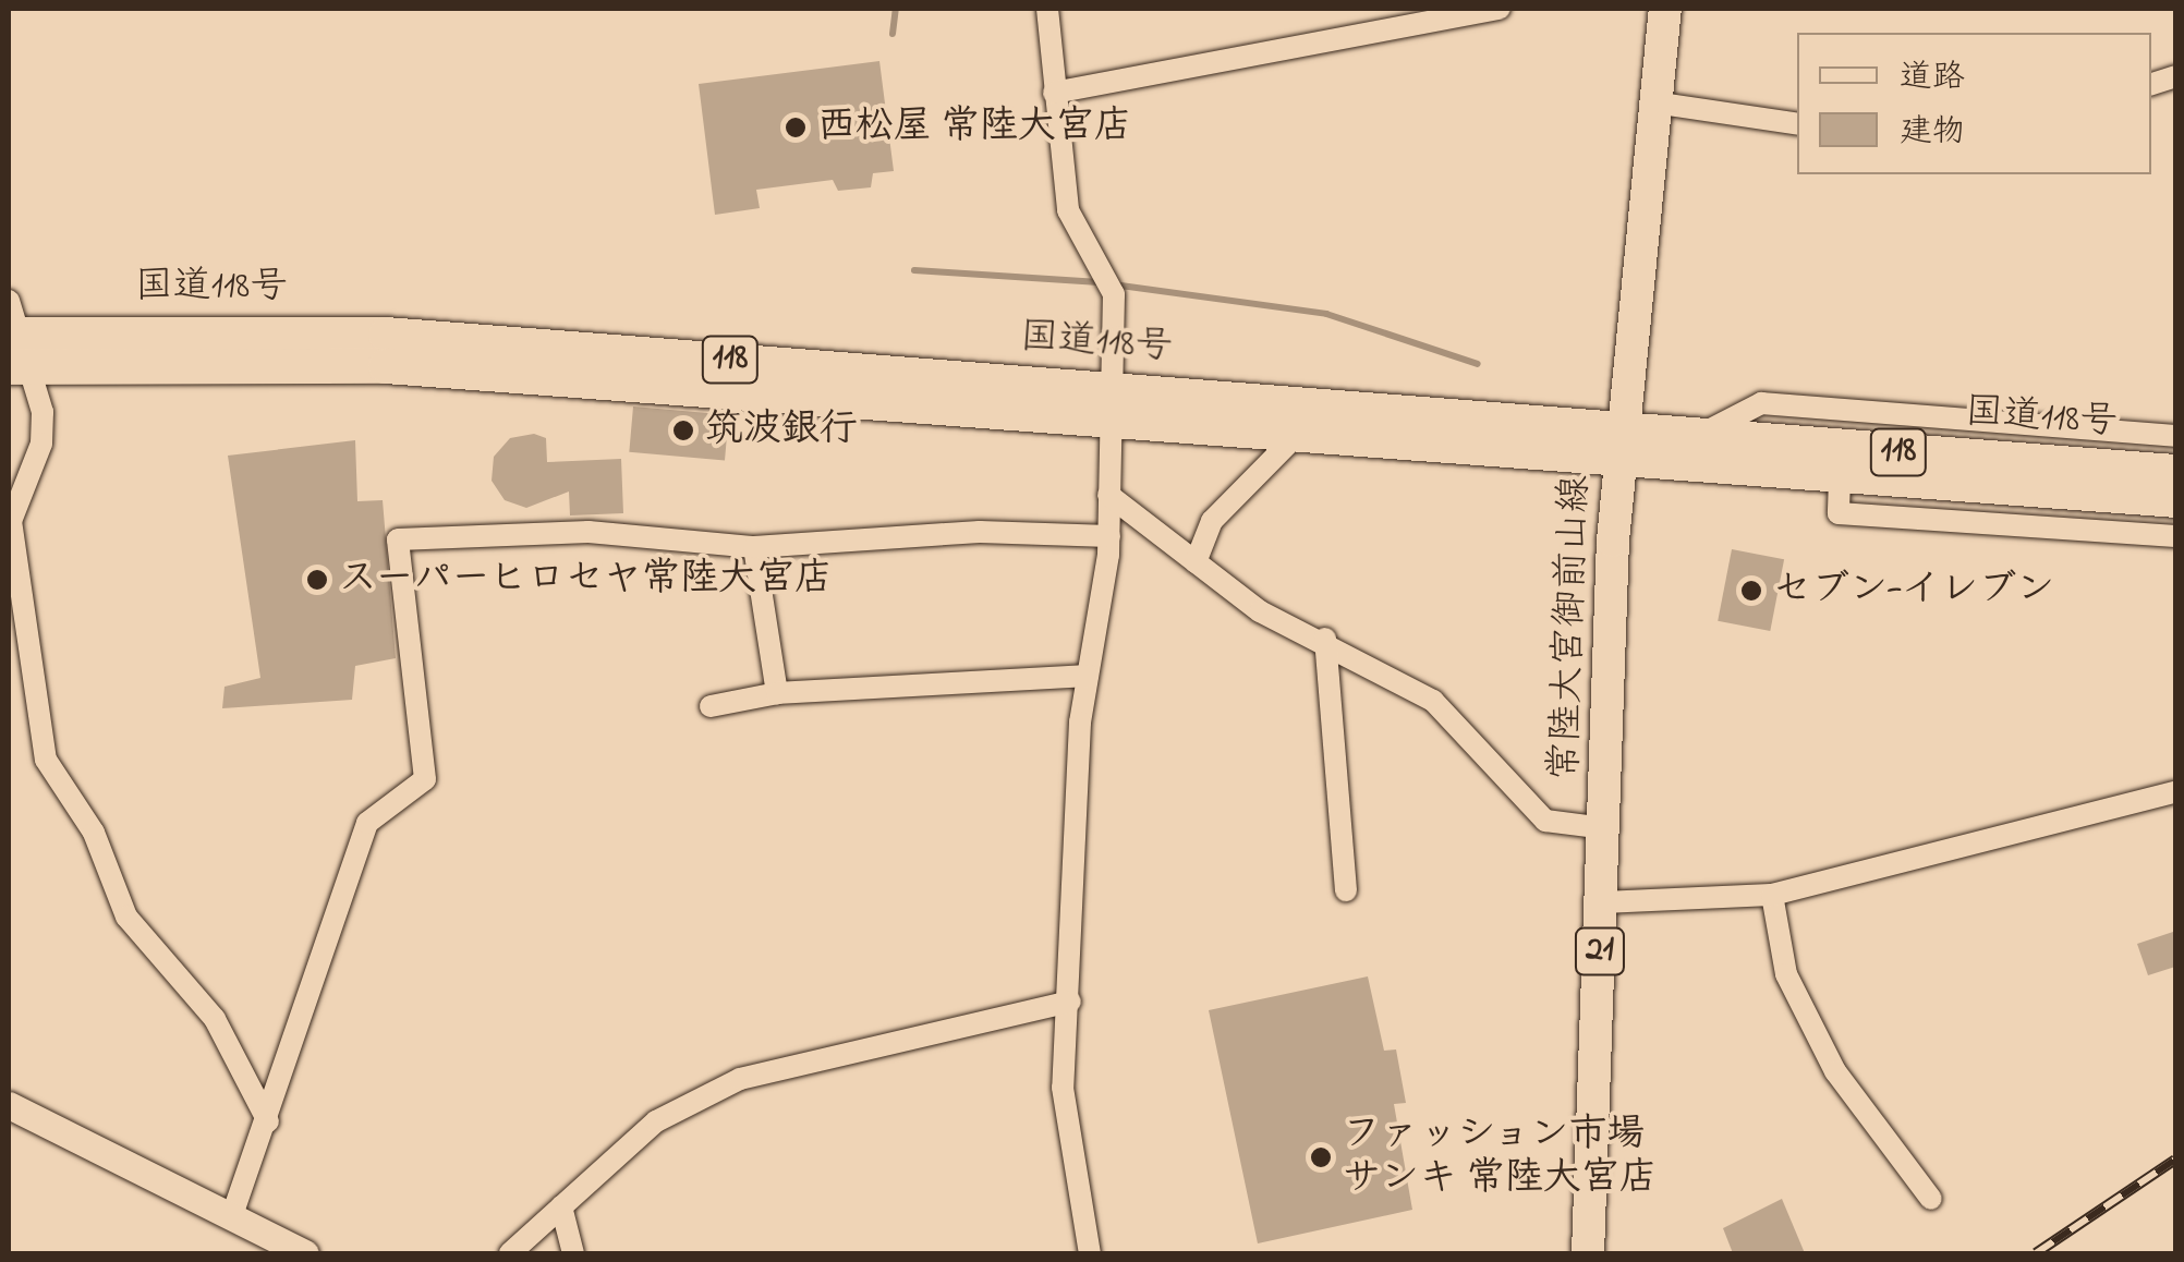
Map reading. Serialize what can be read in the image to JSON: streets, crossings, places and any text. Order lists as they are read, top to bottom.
{
  "streets": {
    "highway": ["国道118号", "118"],
    "main road": ["常陸大宮御前山線", "21"]
  },
  "crossings": [
    ["国道118号", "常陸大宮御前山線"]
  ],
  "places": [
    "西松屋 常陸大宮店",
    "筑波銀行",
    "スーパーヒロセヤ常陸大宮店",
    "セブン-イレブン",
    "ファッション市場 サンキ 常陸大宮店"
  ],
  "legend": ["道路", "建物"]
}
